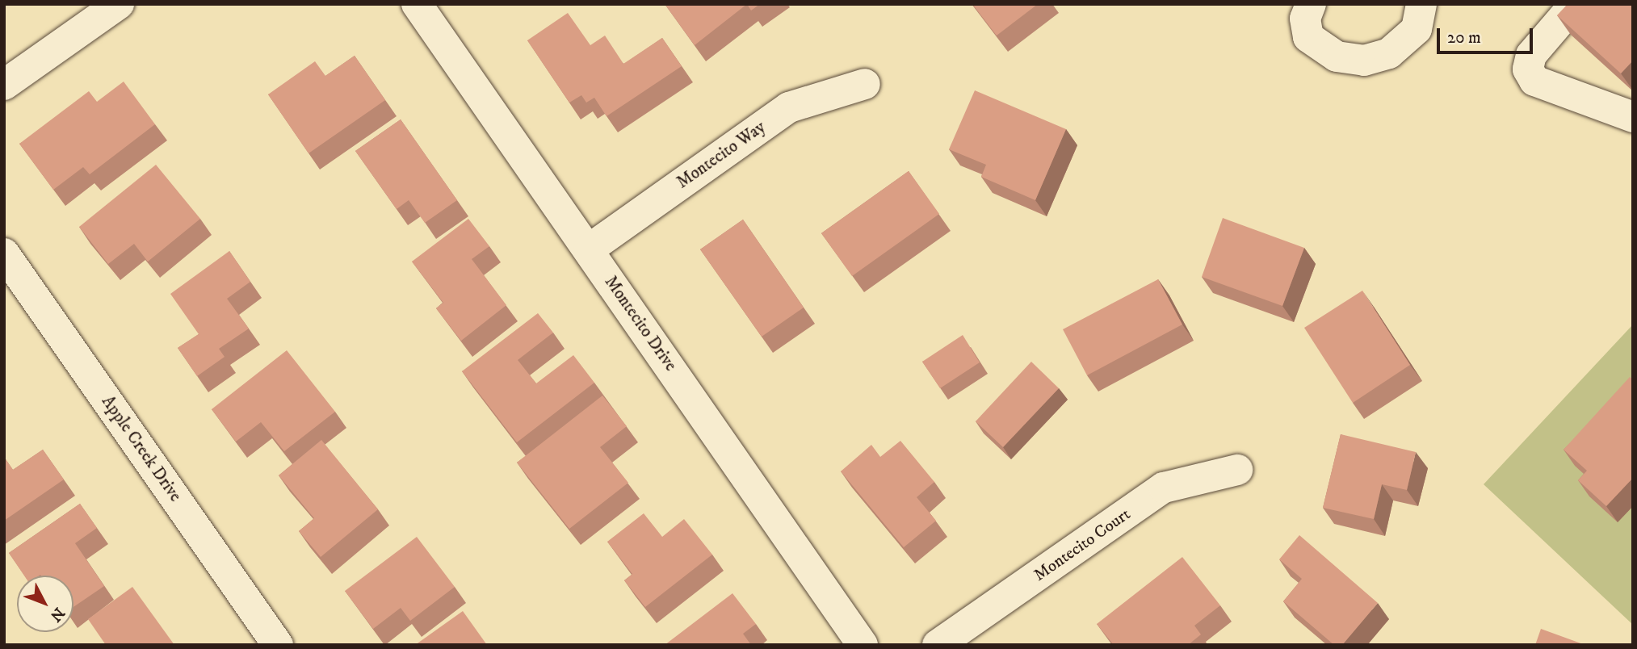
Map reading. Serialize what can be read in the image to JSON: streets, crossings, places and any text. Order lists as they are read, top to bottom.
{
  "streets": {
    "street": [
      "Montecito Way",
      "Montecito Drive",
      "Apple Creek Drive",
      "Montecito Court"
    ]
  },
  "crossings": [
    ["Montecito Way", "Montecito Drive"]
  ],
  "scale_bar": "20 m",
  "north": "bottom right"
}
